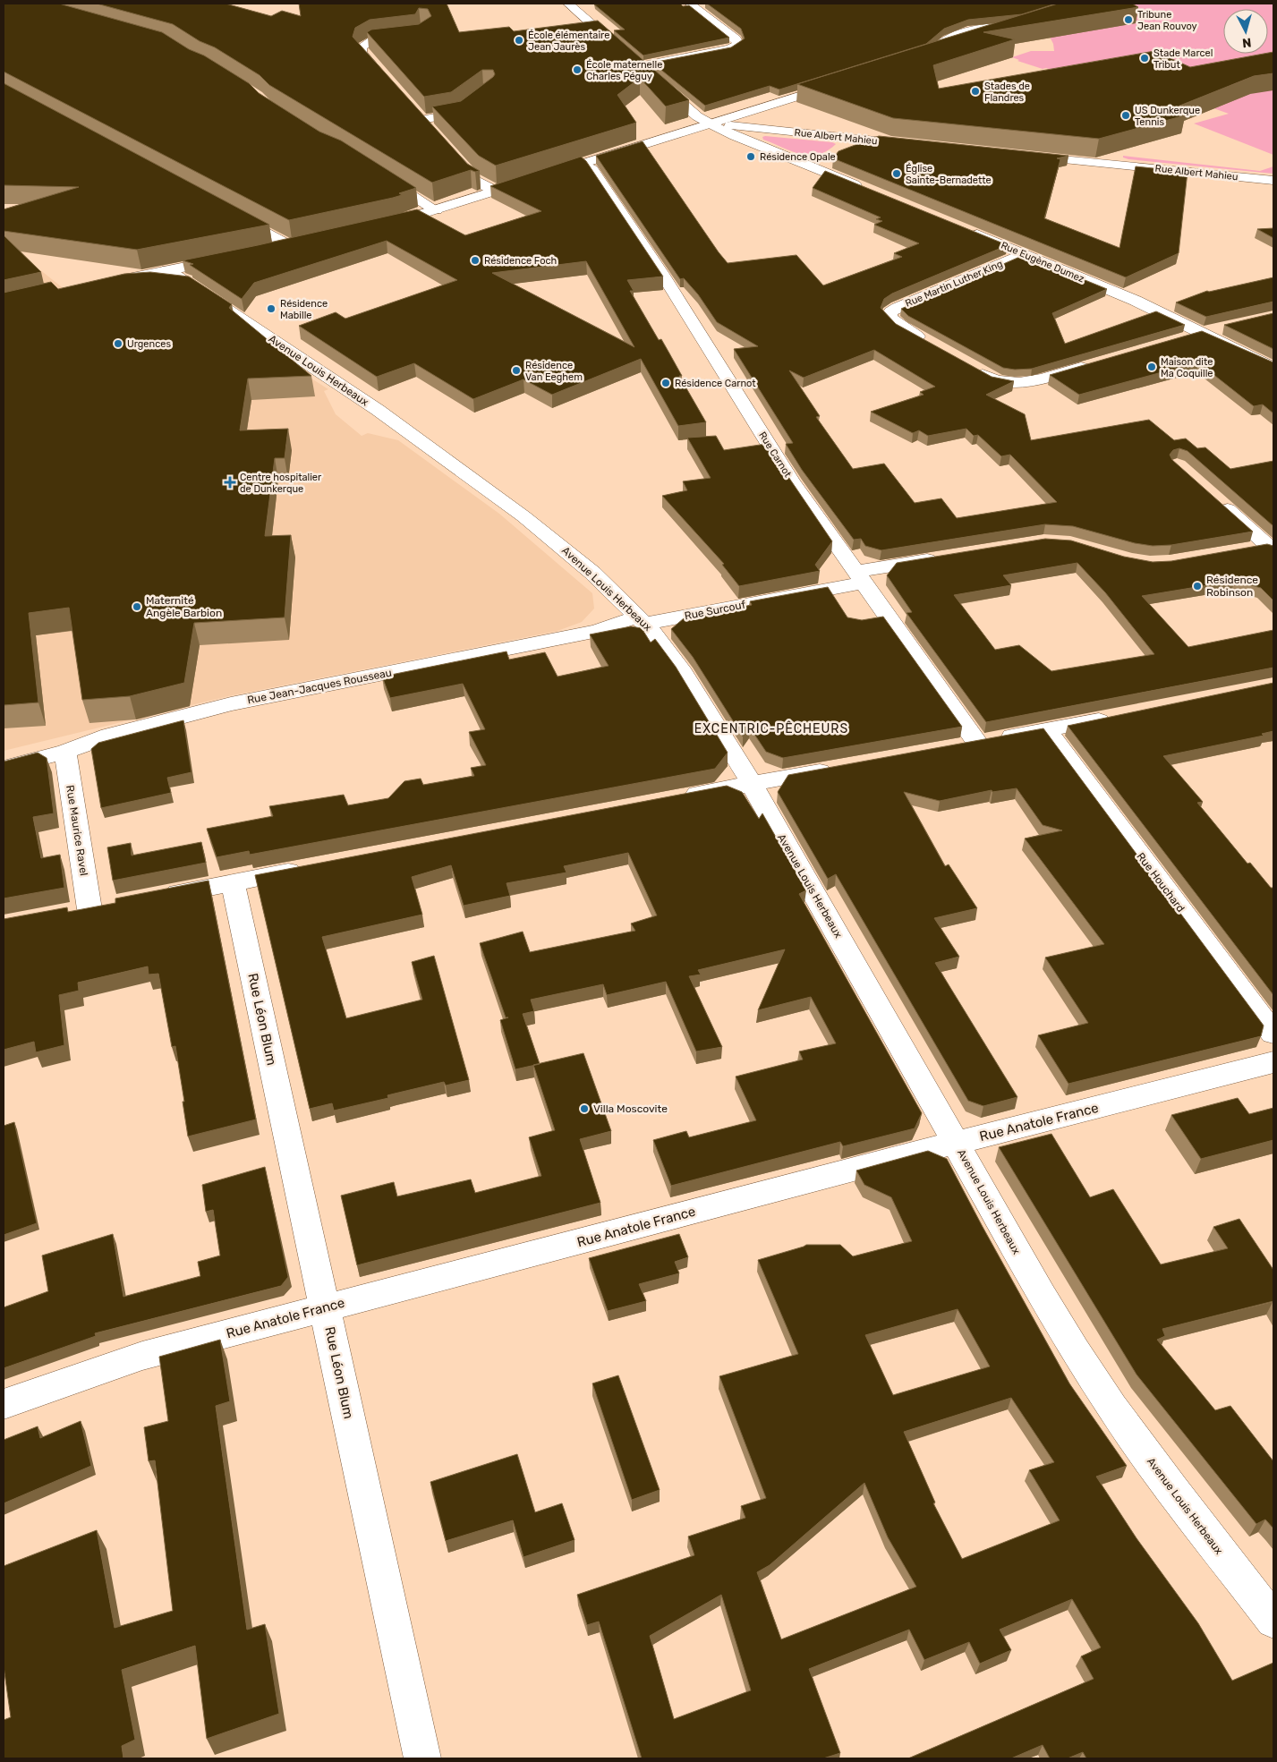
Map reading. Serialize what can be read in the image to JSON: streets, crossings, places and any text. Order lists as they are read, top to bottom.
{
  "streets": {
    "street": [
      "Rue Albert Mahieu",
      "Rue Eugène Dumez",
      "Rue Martin Luther King",
      "Avenue Louis Herbeaux",
      "Rue Carnot",
      "Rue Surcouf",
      "Rue Jean-Jacques Rousseau",
      "Rue Maurice Ravel",
      "Rue Houchard",
      "Rue Léon Blum",
      "Rue Anatole France"
    ]
  },
  "crossings": [
    ["Rue Eugène Dumez", "Rue Martin Luther King"],
    ["Avenue Louis Herbeaux", "Rue Surcouf"],
    ["Avenue Louis Herbeaux", "Rue Jean-Jacques Rousseau"],
    ["Avenue Louis Herbeaux", "Rue Anatole France"],
    ["Rue Carnot", "Rue Surcouf"],
    ["Rue Surcouf", "Rue Jean-Jacques Rousseau"],
    ["Rue Jean-Jacques Rousseau", "Rue Maurice Ravel"],
    ["Rue Léon Blum", "Rue Anatole France"]
  ],
  "districts": ["EXCENTRIC-PÊCHEURS"],
  "places": {
    "other": [
      "Tribune Jean Rouvoy",
      "École élémentaire Jean Jaurès",
      "Stade Marcel Tribut",
      "École maternelle Charles Péguy",
      "Stades de Flandres",
      "US Dunkerque Tennis",
      "Résidence Opale",
      "Église Sainte-Bernadette",
      "Résidence Foch",
      "Résidence Mabille",
      "Urgences",
      "Maison dite Ma Coquille",
      "Résidence Van Eeghem",
      "Résidence Carnot",
      "Résidence Robinson",
      "Maternité Angèle Barbion",
      "Villa Moscovite"
    ],
    "health": ["Centre hospitalier de Dunkerque"]
  },
  "north": "bottom"
}
